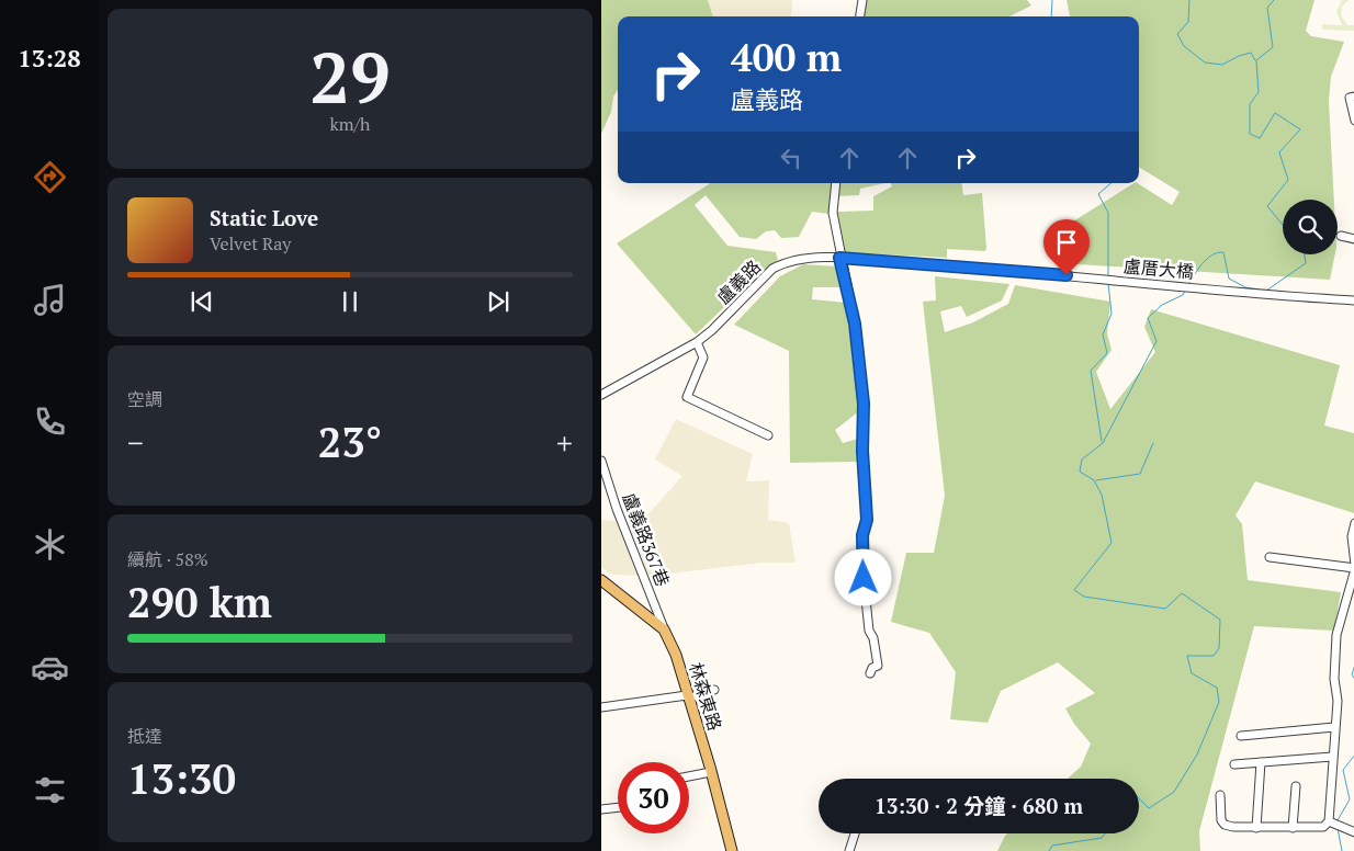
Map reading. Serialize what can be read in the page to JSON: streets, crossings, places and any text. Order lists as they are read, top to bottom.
{
  "streets": {
    "main road": ["林森東路"],
    "street": ["盧厝大橋", "盧義路", "盧義路367巷"]
  },
  "crossings": [
    ["盧厝大橋", "盧義路"],
    ["盧義路367巷", "林森東路"]
  ],
  "page": {
    "tabs": "13:28",
    "tile": [
      ["29", "km/h"],
      "空調",
      ["續航 · 58%", "290 km"],
      ["抵達", "13:30"]
    ],
    "turn": ["400 m", "盧義路"],
    "song": ["Static Love", "Velvet Ray"],
    "heat": ["−", "23°", "+"],
    "limit": "30",
    "trip": "13:30 · 2 分鐘 · 680 m"
  }
}
